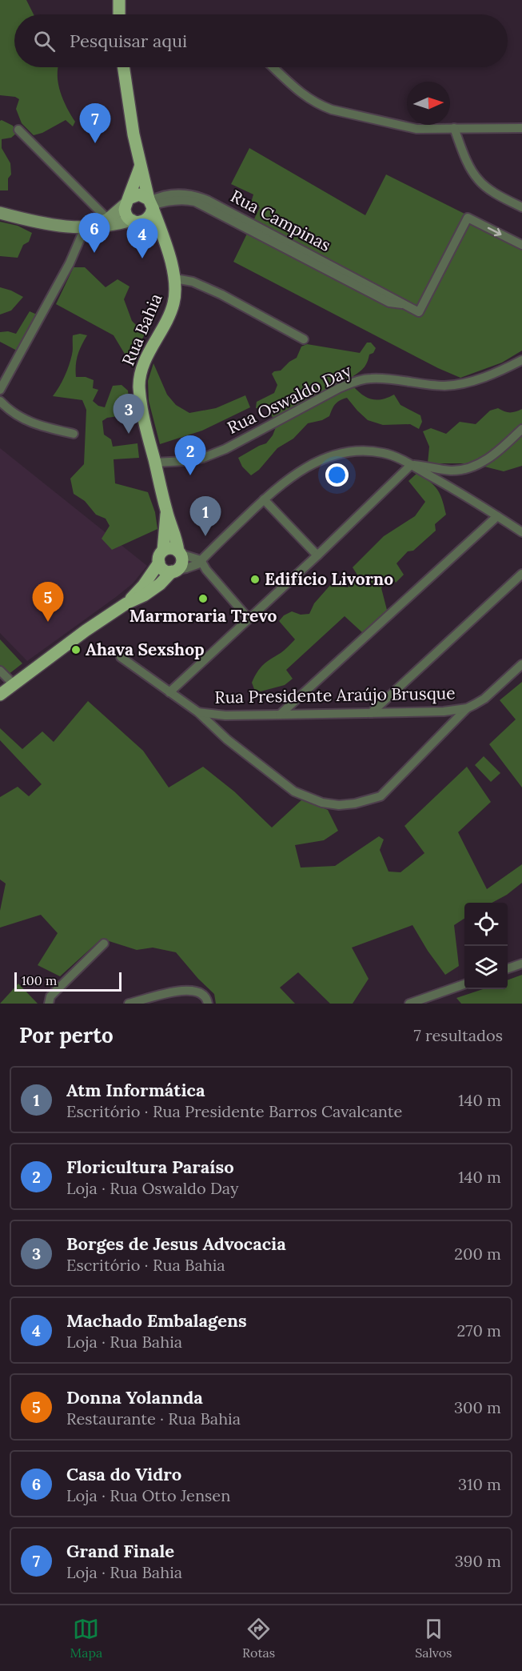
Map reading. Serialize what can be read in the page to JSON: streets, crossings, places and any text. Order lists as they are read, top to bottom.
{
  "streets": {
    "main road": ["Rua Bahia"],
    "street": ["Rua Campinas", "Rua Oswaldo Day", "Rua Presidente Araújo Brusque"]
  },
  "crossings": [
    ["Rua Campinas", "Rua Bahia"],
    ["Rua Bahia", "Rua Oswaldo Day"]
  ],
  "one_way": ["Rua Campinas"],
  "places": ["Edifício Livorno", "Marmoraria Trevo", "Ahava Sexshop"],
  "scale_bar": "100 m",
  "north": "right",
  "page": {
    "search": "Pesquisar aqui",
    "pins": [
      "7",
      "6",
      "4",
      "3",
      "2",
      "1",
      "5"
    ],
    "scale": "100 m",
    "heading": ["Por perto", "7 resultados"],
    "list": [
      {
        "mark": "1",
        "name": "Atm Informática",
        "note": "Escritório · Rua Presidente Barros Cavalcante",
        "value": "140 m"
      },
      {
        "mark": "2",
        "name": "Floricultura Paraíso",
        "note": "Loja · Rua Oswaldo Day",
        "value": "140 m"
      },
      {
        "mark": "3",
        "name": "Borges de Jesus Advocacia",
        "note": "Escritório · Rua Bahia",
        "value": "200 m"
      },
      {
        "mark": "4",
        "name": "Machado Embalagens",
        "note": "Loja · Rua Bahia",
        "value": "270 m"
      },
      {
        "mark": "5",
        "name": "Donna Yolannda",
        "note": "Restaurante · Rua Bahia",
        "value": "300 m"
      },
      {
        "mark": "6",
        "name": "Casa do Vidro",
        "note": "Loja · Rua Otto Jensen",
        "value": "310 m"
      },
      {
        "mark": "7",
        "name": "Grand Finale",
        "note": "Loja · Rua Bahia",
        "value": "390 m"
      }
    ],
    "nav": ["Mapa", "Rotas", "Salvos"]
  }
}
